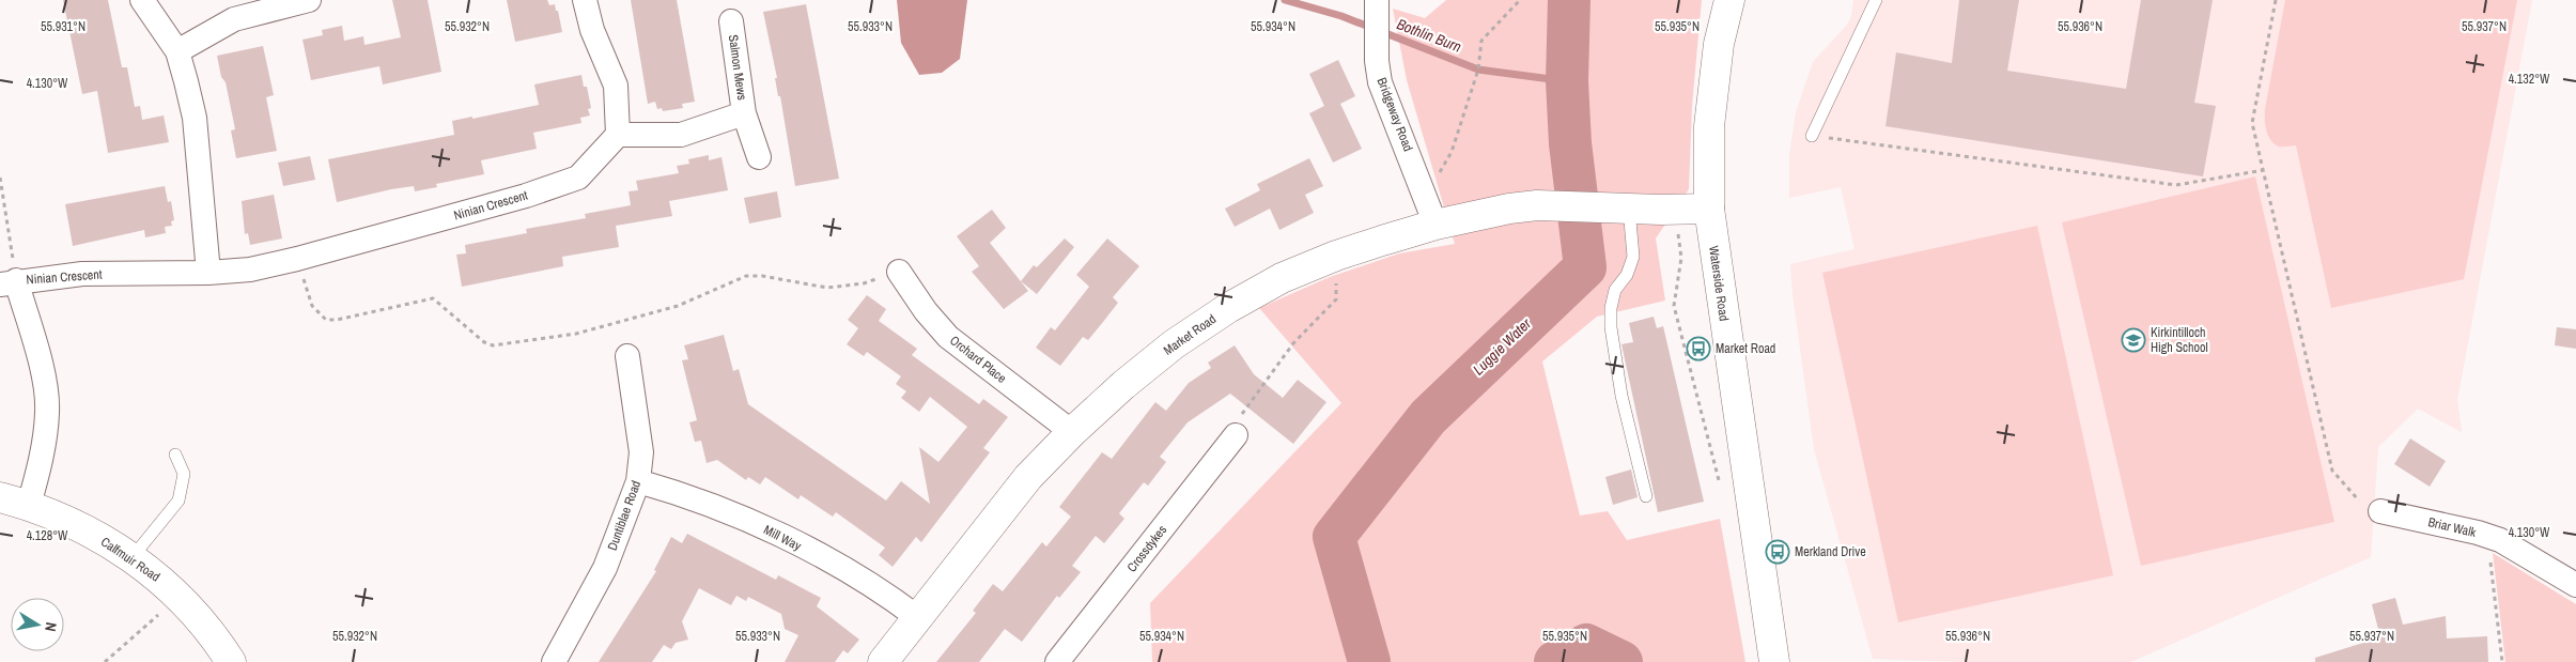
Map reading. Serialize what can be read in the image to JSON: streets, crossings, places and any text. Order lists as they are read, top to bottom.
{
  "streets": {
    "street": [
      "Salmon Mews",
      "Bridgeway Road",
      "Ninian Crescent",
      "Waterside Road",
      "Market Road",
      "Orchard Place",
      "Duntiblae Road",
      "Briar Walk",
      "Mill Way",
      "Crossdykes",
      "Calfmuir Road"
    ]
  },
  "crossings": [
    ["Salmon Mews", "Ninian Crescent"],
    ["Bridgeway Road", "Market Road"],
    ["Waterside Road", "Market Road"],
    ["Market Road", "Orchard Place"],
    ["Market Road", "Mill Way"],
    ["Duntiblae Road", "Mill Way"]
  ],
  "water": ["Bothlin Burn", "Luggie Water"],
  "places": {
    "school or university": ["Kirkintilloch High School"],
    "bus stop": ["Market Road", "Merkland Drive"]
  },
  "north": "right",
  "coordinates": [
    "55.931°N",
    "55.932°N",
    "55.933°N",
    "55.934°N",
    "55.935°N",
    "55.936°N",
    "55.937°N",
    "4.132°W",
    "4.130°W",
    "4.128°W"
  ]
}
